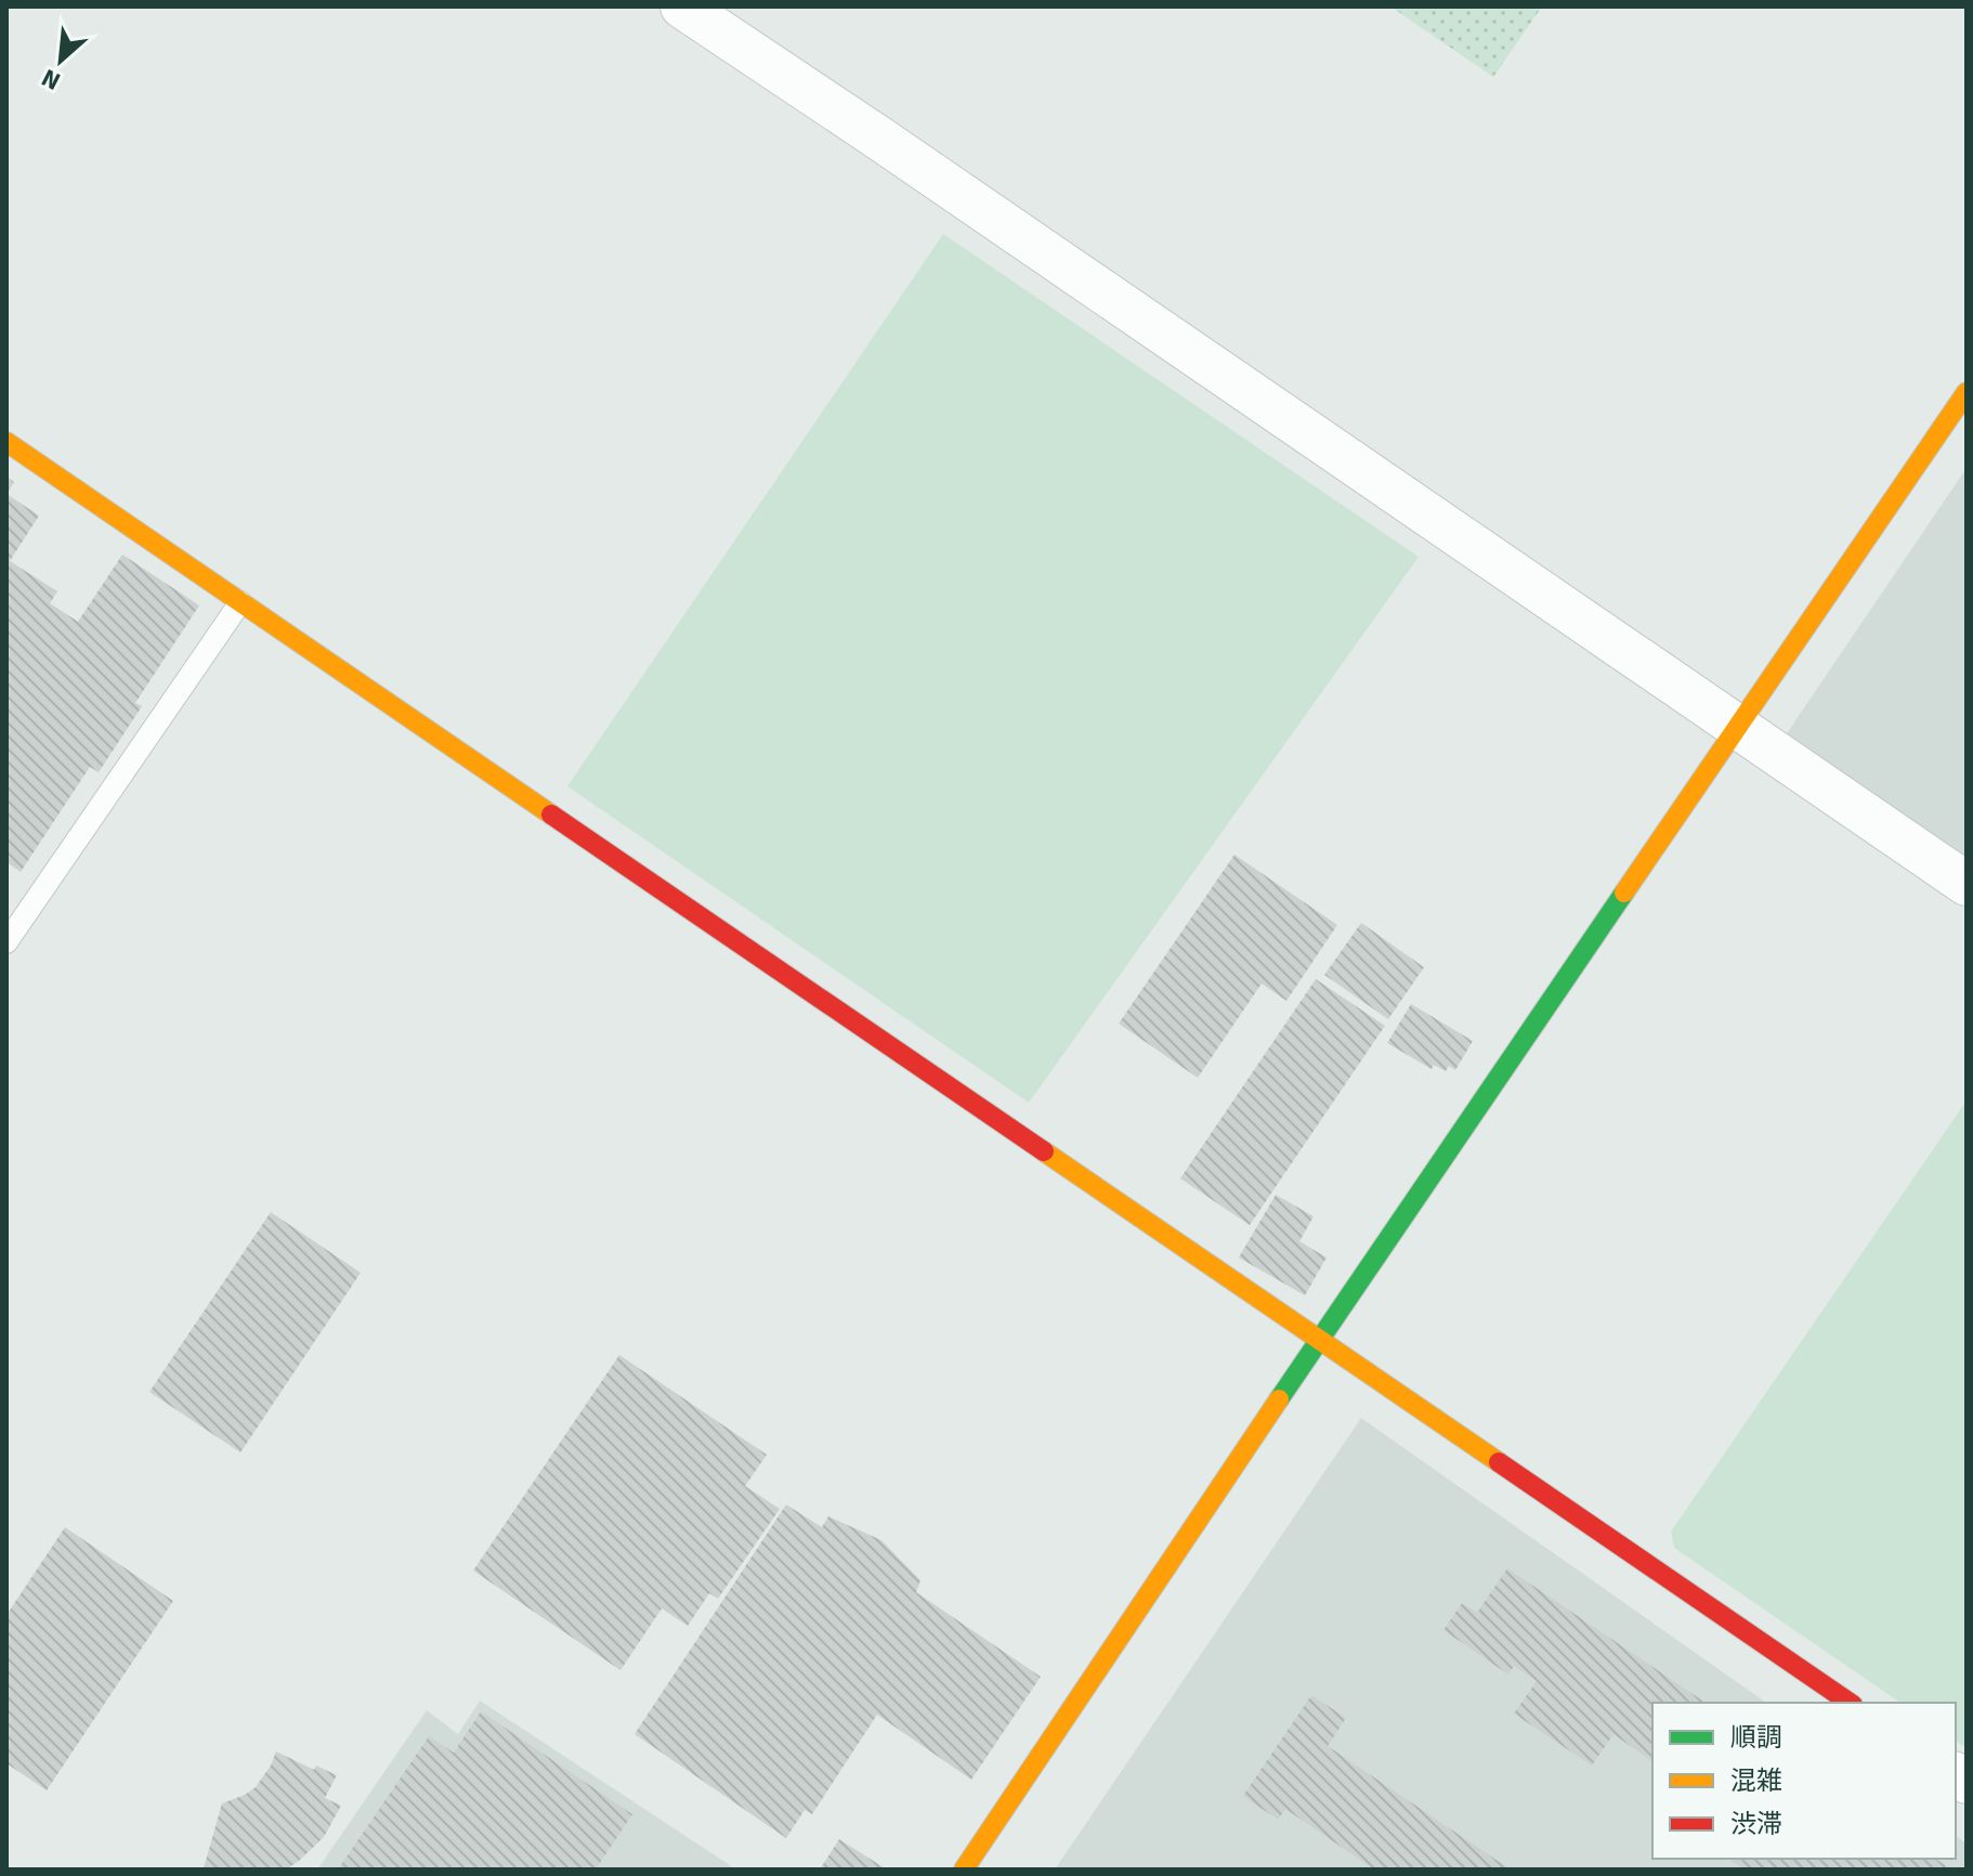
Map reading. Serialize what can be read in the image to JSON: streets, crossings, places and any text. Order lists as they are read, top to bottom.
{
  "legend": ["順調", "混雑", "渋滞"],
  "north": "bottom left"
}
